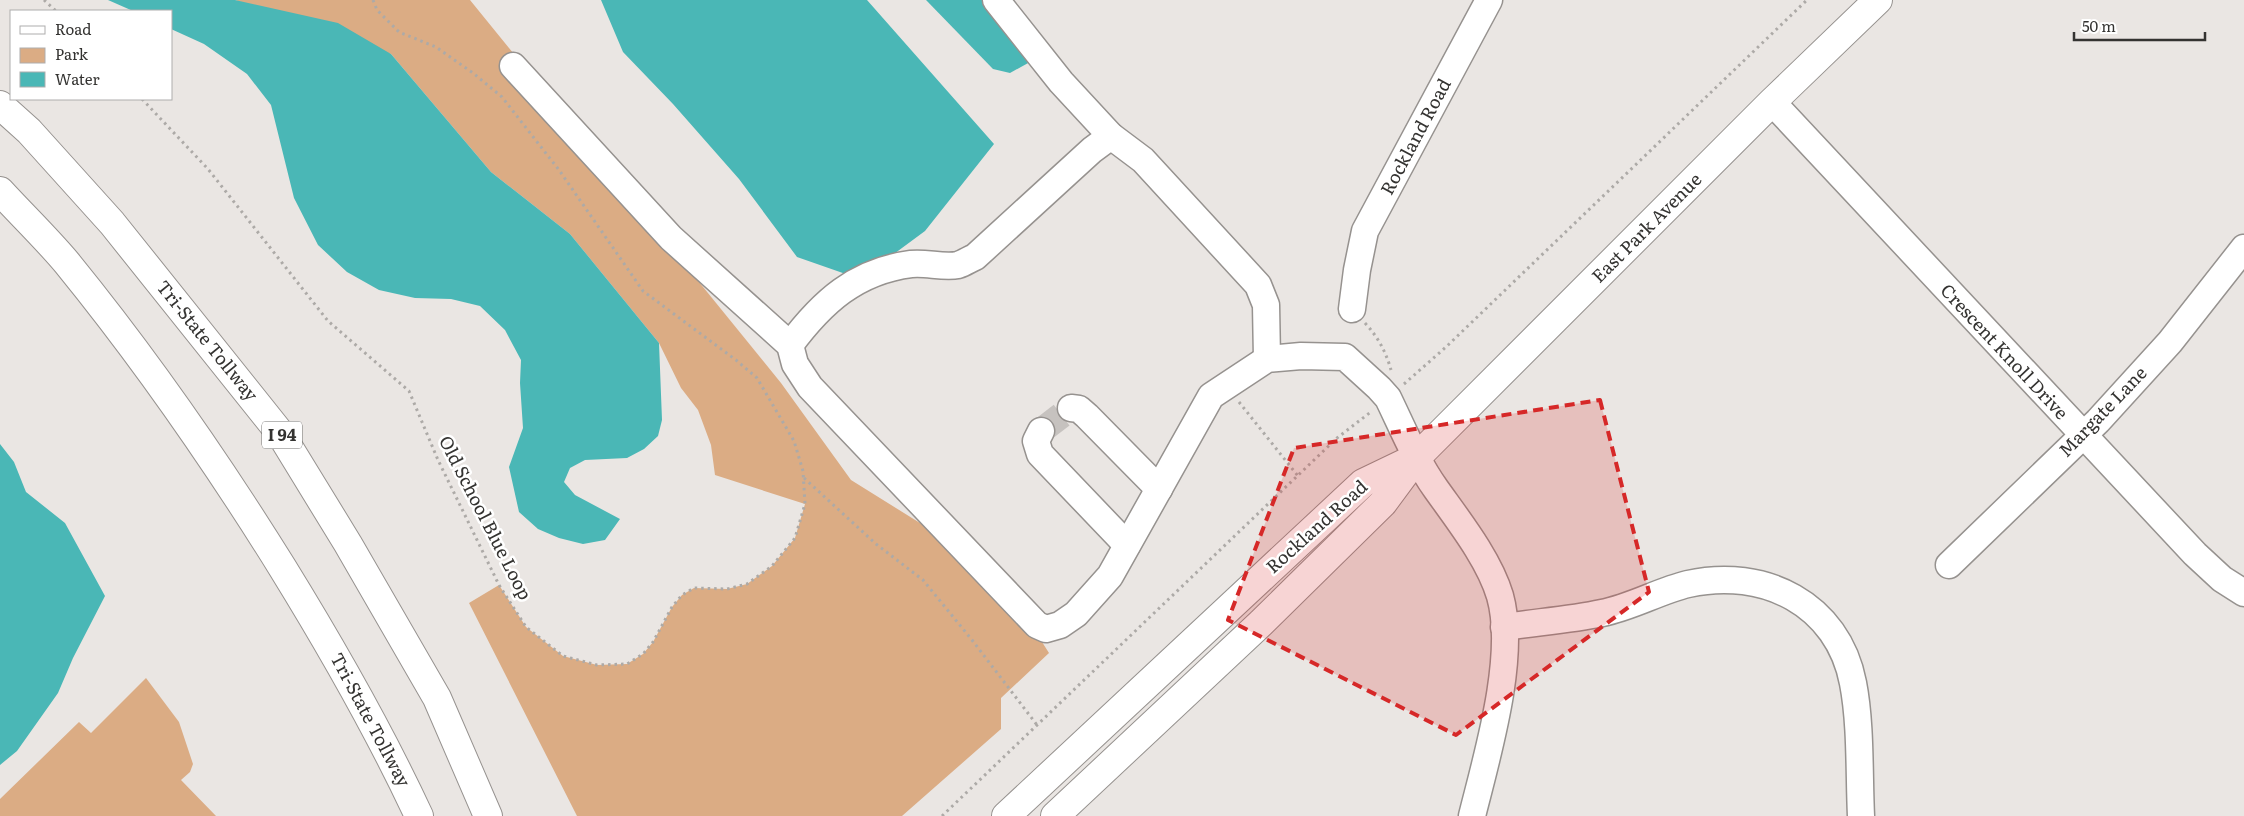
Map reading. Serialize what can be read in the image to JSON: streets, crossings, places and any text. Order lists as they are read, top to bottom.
{
  "streets": {
    "main road": [
      "Rockland Road",
      "East Park Avenue",
      "Tri-State Tollway",
      "I 94"
    ],
    "street": ["Crescent Knoll Drive", "Margate Lane"],
    "path": ["Old School Blue Loop"]
  },
  "crossings": [
    ["Rockland Road", "East Park Avenue"],
    ["East Park Avenue", "Crescent Knoll Drive"],
    ["Crescent Knoll Drive", "Margate Lane"]
  ],
  "legend": ["Road", "Park", "Water"],
  "scale_bar": "50 m"
}
